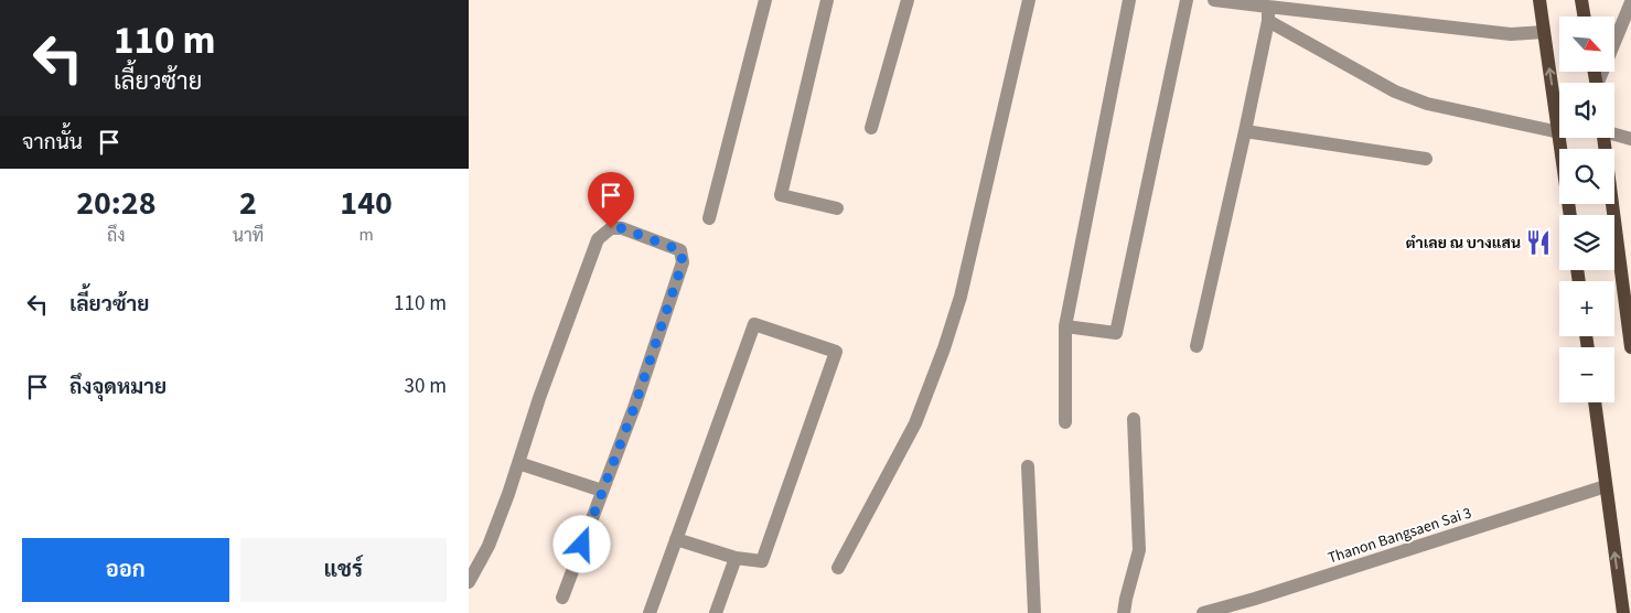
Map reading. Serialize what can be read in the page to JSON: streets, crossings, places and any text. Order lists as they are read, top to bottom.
{
  "streets": {
    "street": ["Thanon Bangsaen Sai 3"]
  },
  "places": {
    "restaurant": ["ตำเลย ณ บางแสน"]
  },
  "north": "bottom right",
  "page": {
    "turn": ["110 m", "เลี้ยวซ้าย"],
    "map_buttons": ["+", "−"],
    "then": "จากนั้น",
    "eta": [
      "20:28",
      "ถึง",
      "2",
      "นาที",
      "140",
      "m"
    ],
    "list": [
      {
        "name": "เลี้ยวซ้าย",
        "value": "110 m"
      },
      {
        "name": "ถึงจุดหมาย",
        "value": "30 m"
      }
    ],
    "buttons": ["ออก", "แชร์"]
  }
}
